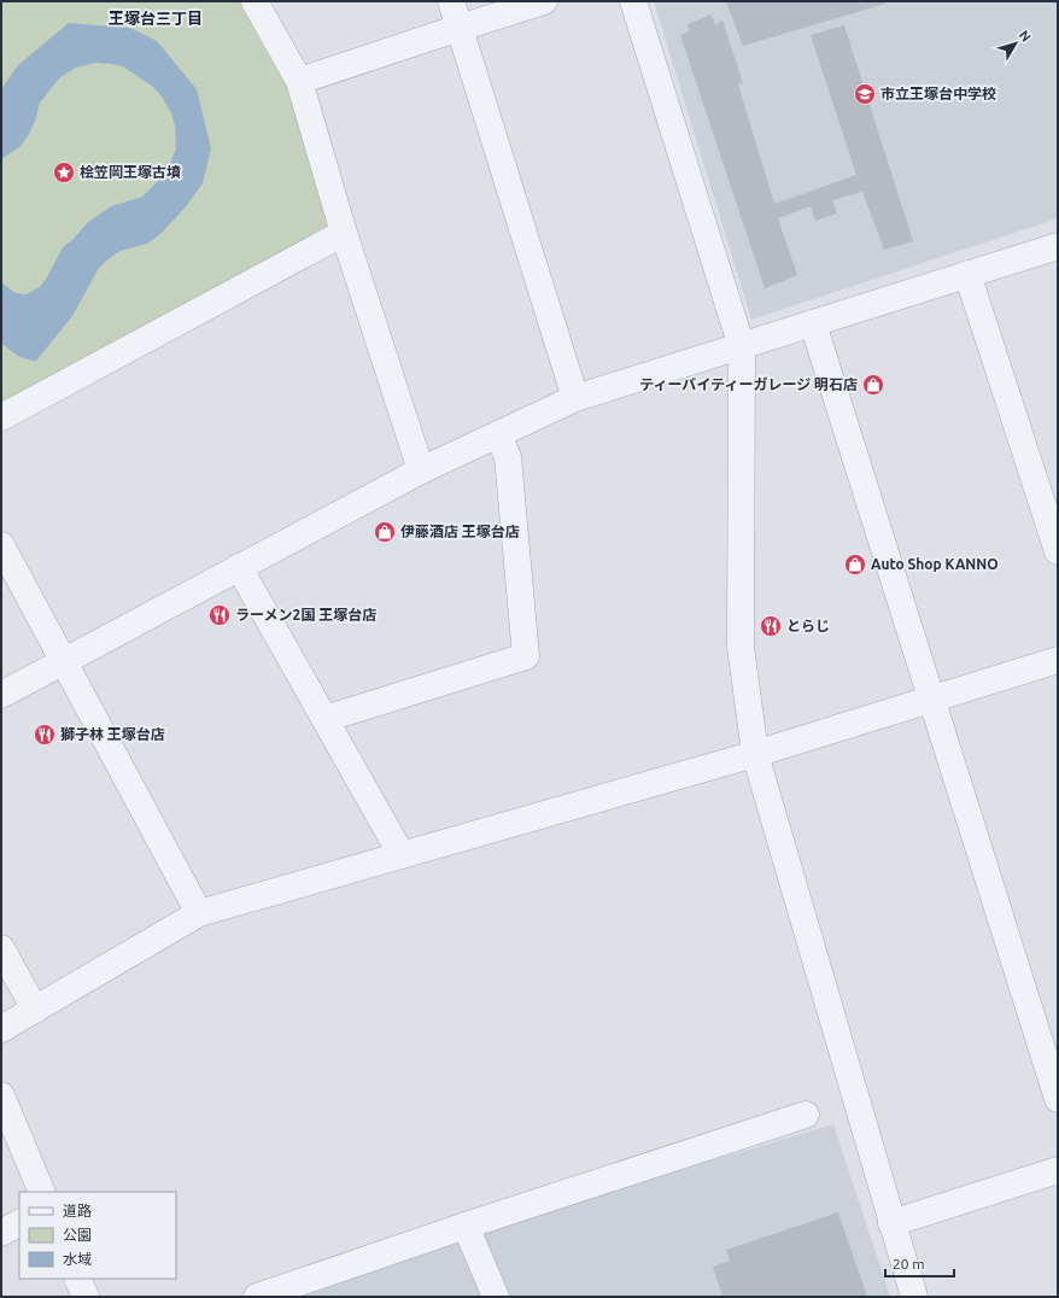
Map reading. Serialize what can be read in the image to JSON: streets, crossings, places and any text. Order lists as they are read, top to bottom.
{
  "districts": ["王塚台三丁目"],
  "places": {
    "school or university": ["市立王塚台中学校"],
    "place": ["桧笠岡王塚古墳"],
    "shop": ["ティーバイティーガレージ 明石店", "伊藤酒店 王塚台店", "Auto Shop KANNO"],
    "restaurant": ["ラーメン2国 王塚台店", "とらじ", "獅子林 王塚台店"]
  },
  "legend": ["道路", "公園", "水域"],
  "scale_bar": "20 m",
  "north": "top right"
}
